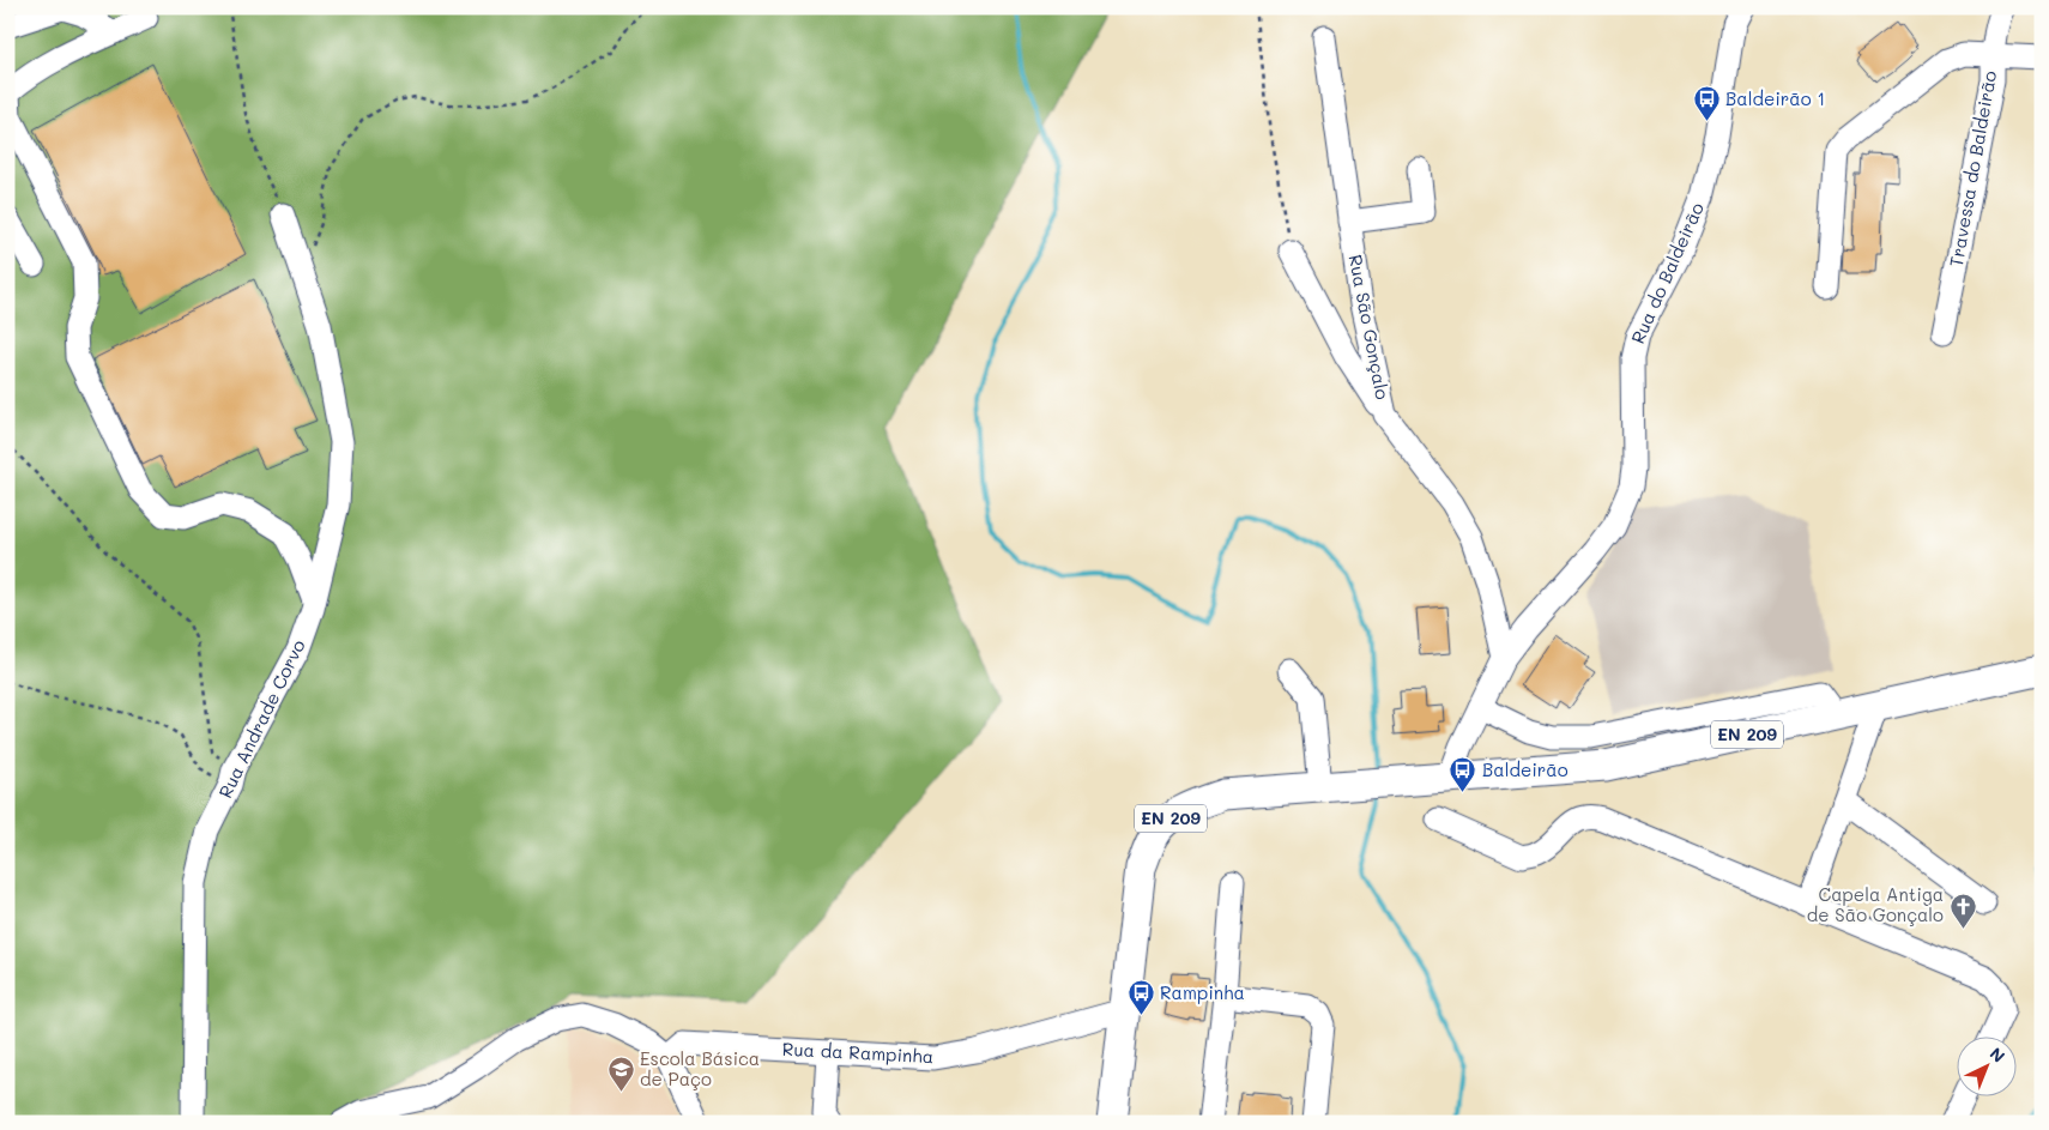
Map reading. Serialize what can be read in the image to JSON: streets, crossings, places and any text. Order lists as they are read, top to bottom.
{
  "streets": {
    "main road": ["EN 209"],
    "street": [
      "Travessa do Baldeirão",
      "Rua do Baldeirão",
      "Rua São Gonçalo",
      "Rua Andrade Corvo",
      "Rua da Rampinha"
    ]
  },
  "crossings": [
    ["Rua do Baldeirão", "Rua São Gonçalo"],
    ["Rua do Baldeirão", "EN 209"],
    ["EN 209", "Rua da Rampinha"]
  ],
  "places": {
    "bus stop": ["Baldeirão 1", "Baldeirão", "Rampinha"],
    "church": ["Capela Antiga de São Gonçalo"],
    "school or university": ["Escola Básica de Paço"]
  },
  "north": "top right"
}
